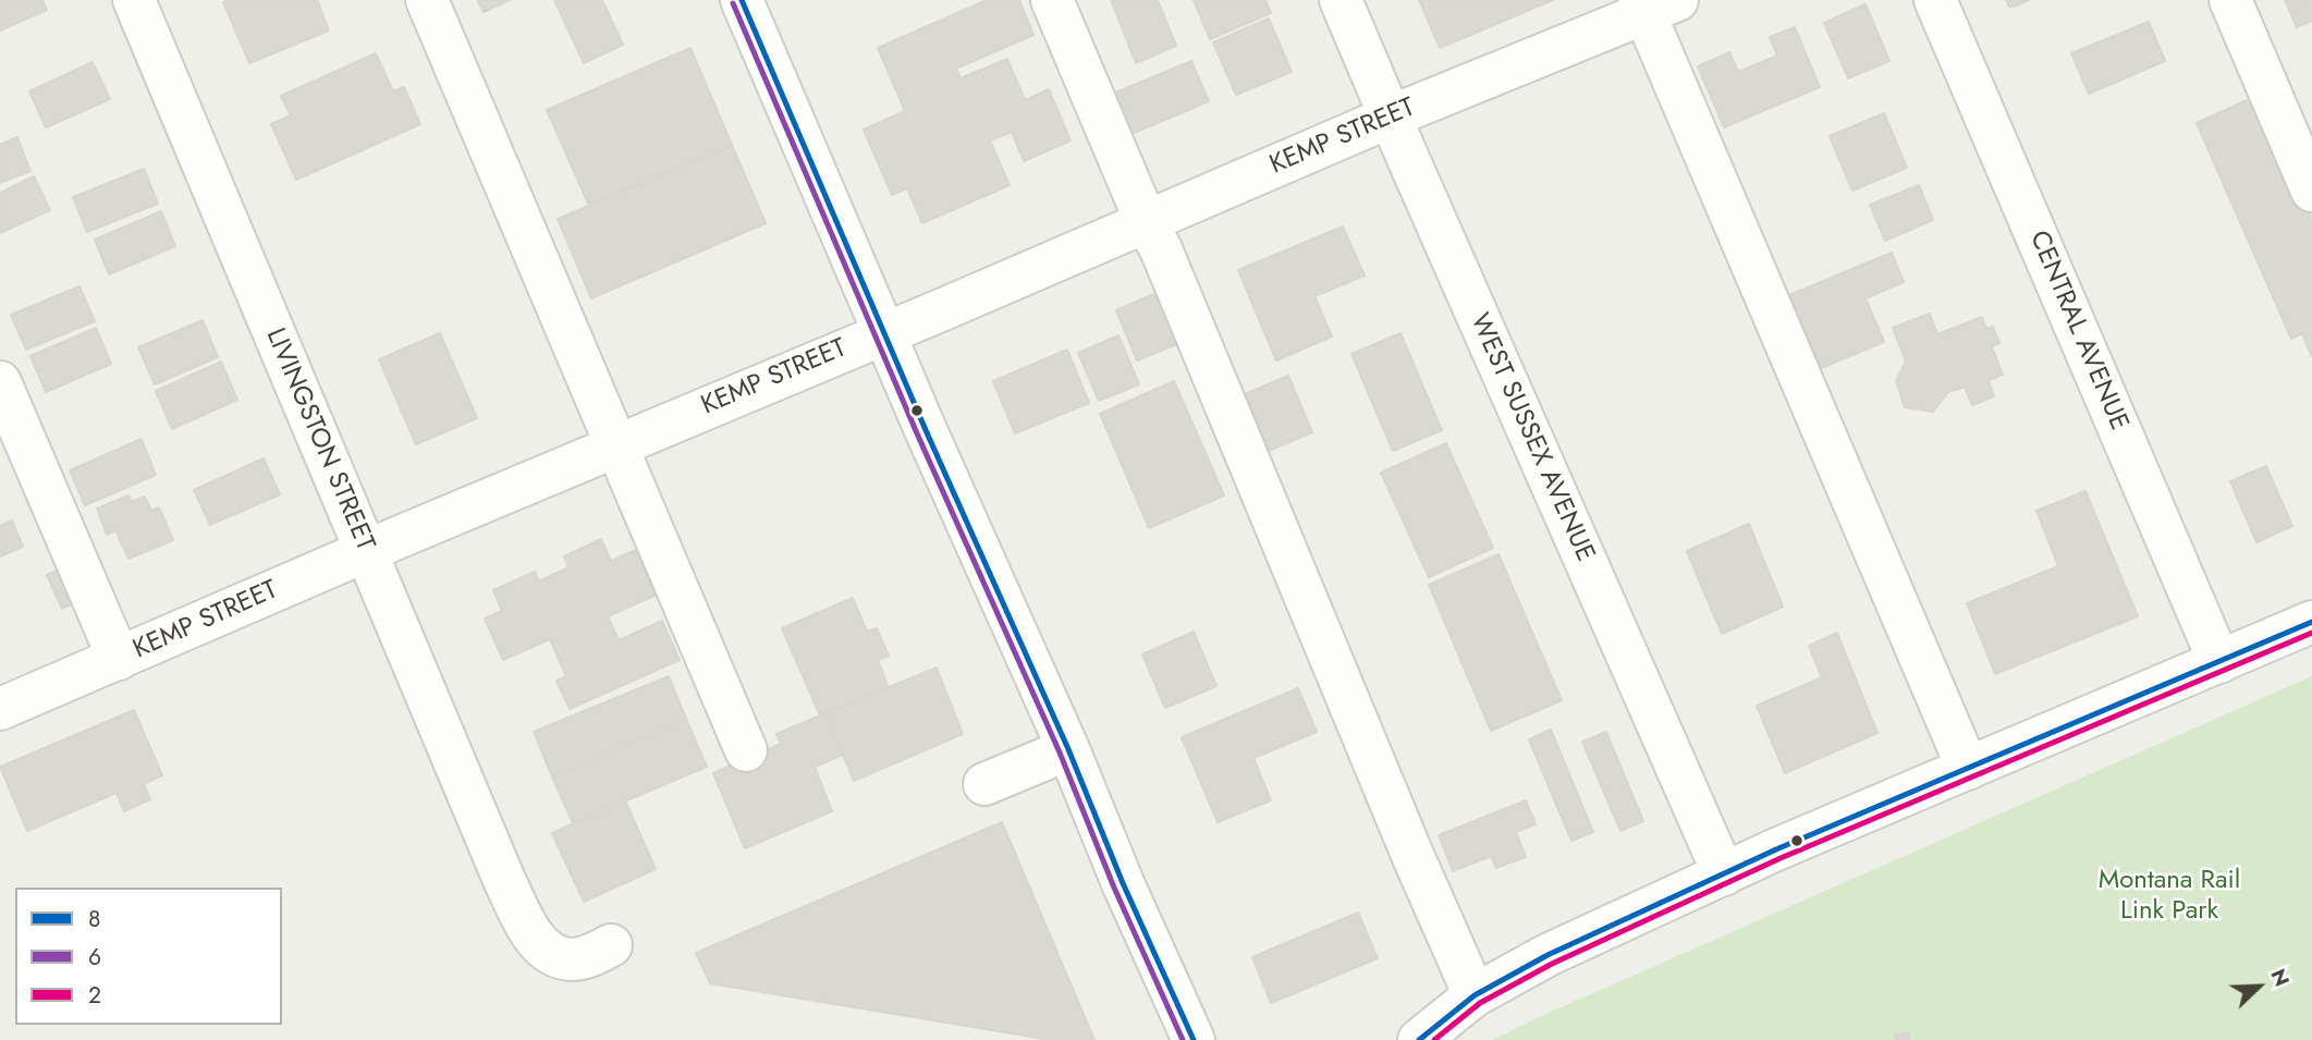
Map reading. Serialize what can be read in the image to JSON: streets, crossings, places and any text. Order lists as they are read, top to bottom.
{
  "streets": {
    "street": [
      "KEMP STREET",
      "CENTRAL AVENUE",
      "WEST SUSSEX AVENUE",
      "LIVINGSTON STREET"
    ]
  },
  "crossings": [
    ["KEMP STREET", "WEST SUSSEX AVENUE"],
    ["KEMP STREET", "LIVINGSTON STREET"]
  ],
  "parks": ["Montana Rail Link Park"],
  "lines": ["transit line 8", "transit line 6", "transit line 2"],
  "legend": ["8", "6", "2"],
  "north": "top right"
}
